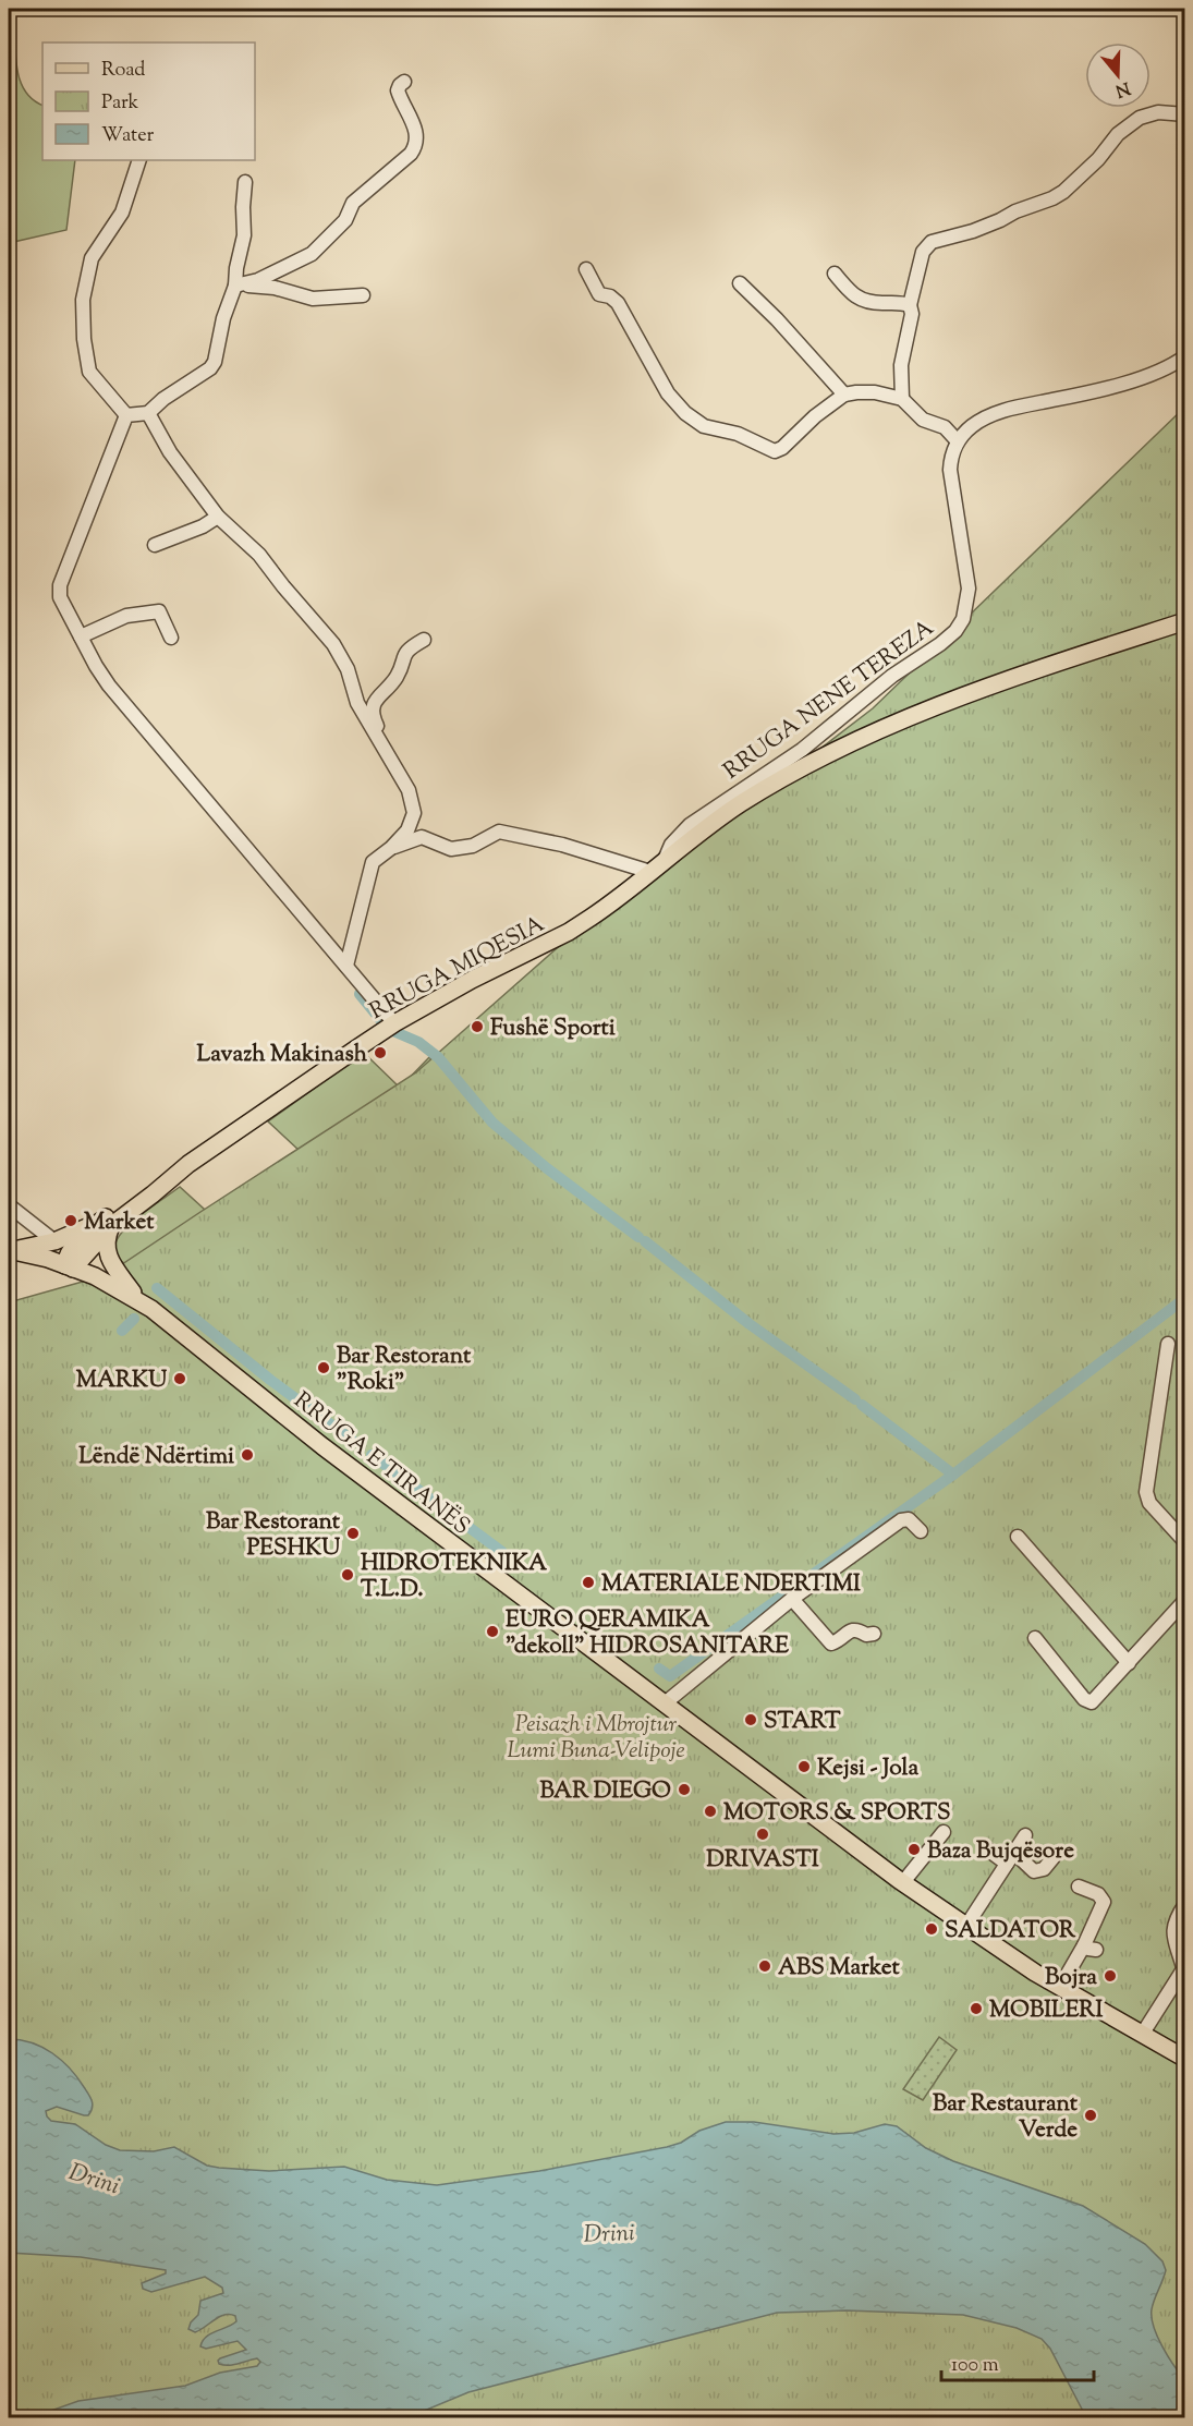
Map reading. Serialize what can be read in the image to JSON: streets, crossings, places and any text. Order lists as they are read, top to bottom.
{
  "streets": {
    "main road": ["RRUGA MIQESIA", "RRUGA E TIRANËS"],
    "street": ["RRUGA NENE TEREZA"]
  },
  "crossings": [
    ["RRUGA NENE TEREZA", "RRUGA MIQESIA"],
    ["RRUGA MIQESIA", "RRUGA E TIRANËS"]
  ],
  "water": ["Drini"],
  "parks": ["Peisazh i Mbrojtur Lumi Buna-Velipoje"],
  "places": [
    "Fushë Sporti",
    "Lavazh Makinash",
    "Market",
    "Bar Restorant \"Roki\"",
    "MARKU",
    "Lëndë Ndërtimi",
    "Bar Restorant PESHKU",
    "HIDROTEKNIKA T.L.D.",
    "MATERIALE NDERTIMI",
    "EURO QERAMIKA \"dekoll\" HIDROSANITARE",
    "START",
    "Kejsi - Jola",
    "BAR DIEGO",
    "MOTORS & SPORTS",
    "DRIVASTI",
    "Baza Bujqësore",
    "SALDATOR",
    "ABS Market",
    "Bojra",
    "MOBILERI",
    "Bar Restaurant Verde"
  ],
  "legend": ["Road", "Park", "Water"],
  "scale_bar": "100 m",
  "north": "bottom"
}
